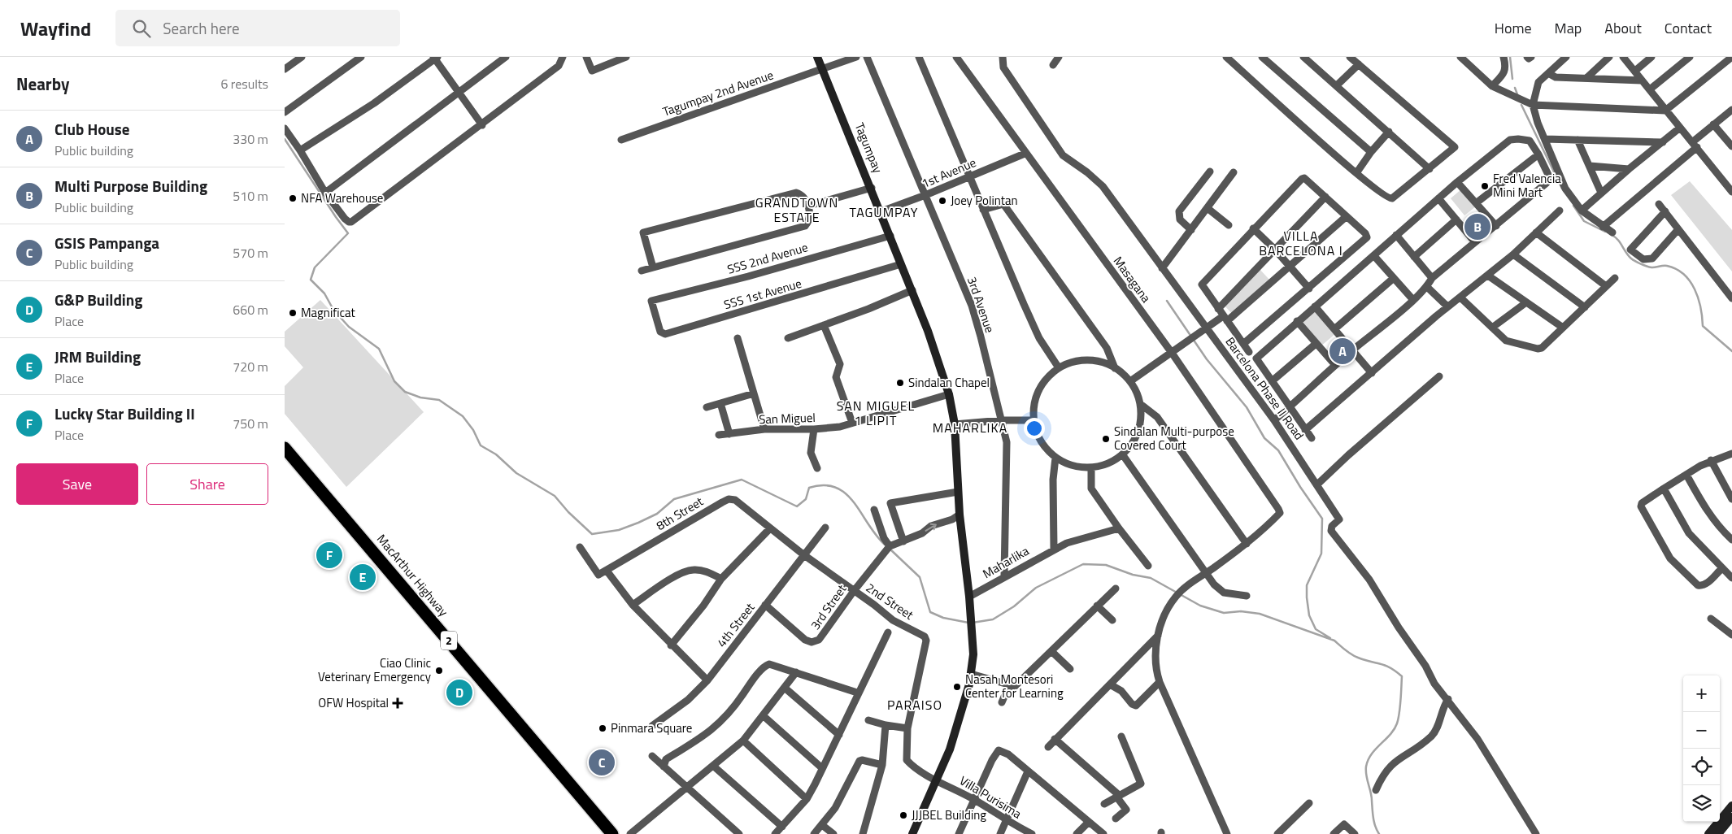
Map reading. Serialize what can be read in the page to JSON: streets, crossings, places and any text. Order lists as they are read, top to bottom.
{
  "streets": {
    "highway": ["MacArthur Highway", "2"],
    "main road": ["Tagumpay"],
    "street": [
      "Tagumpay 2nd Avenue",
      "1st Avenue",
      "SSS 2nd Avenue",
      "Masagana",
      "SSS 1st Avenue",
      "3rd Avenue",
      "Barcelona Phase II Road",
      "San Miguel",
      "8th Street",
      "Maharlika",
      "2nd Street",
      "3rd Street",
      "4th Street",
      "Villa Purisima"
    ]
  },
  "crossings": [
    ["Tagumpay 2nd Avenue", "Tagumpay"],
    ["Tagumpay", "1st Avenue"],
    ["Tagumpay", "SSS 2nd Avenue"],
    ["Tagumpay", "SSS 1st Avenue"],
    ["Tagumpay", "San Miguel"],
    ["Tagumpay", "Maharlika"],
    ["Tagumpay", "2nd Street"],
    ["Tagumpay", "Villa Purisima"],
    ["1st Avenue", "Masagana"],
    ["1st Avenue", "3rd Avenue"],
    ["SSS 2nd Avenue", "SSS 1st Avenue"],
    ["3rd Avenue", "Maharlika"],
    ["8th Street", "2nd Street"],
    ["2nd Street", "3rd Street"],
    ["2nd Street", "4th Street"],
    ["2nd Street", "Villa Purisima"],
    ["3rd Street", "4th Street"]
  ],
  "districts": [
    "GRANDTOWN ESTATE",
    "TAGUMPAY",
    "VILLA BARCELONA I",
    "SAN MIGUEL 1 LIPIT",
    "MAHARLIKA",
    "PARAISO"
  ],
  "places": {
    "other": [
      "Fred Valencia Mini Mart",
      "NFA Warehouse",
      "Joey Polintan",
      "Magnificat",
      "Sindalan Chapel",
      "Sindalan Multi-purpose Covered Court",
      "Ciao Clinic Veterinary Emergency",
      "Nasah Montesori Center for Learning",
      "Pinmara Square",
      "JJJBEL Building"
    ],
    "health": ["OFW Hospital"]
  },
  "page": {
    "header": "Wayfind",
    "search": "Search here",
    "nav": [
      "Home",
      "Map",
      "About",
      "Contact"
    ],
    "heading": ["Nearby", "6 results"],
    "list": [
      {
        "mark": "A",
        "name": "Club House",
        "note": "Public building",
        "value": "330 m"
      },
      {
        "mark": "B",
        "name": "Multi Purpose Building",
        "note": "Public building",
        "value": "510 m"
      },
      {
        "mark": "C",
        "name": "GSIS Pampanga",
        "note": "Public building",
        "value": "570 m"
      },
      {
        "mark": "D",
        "name": "G&P Building",
        "note": "Place",
        "value": "660 m"
      },
      {
        "mark": "E",
        "name": "JRM Building",
        "note": "Place",
        "value": "720 m"
      },
      {
        "mark": "F",
        "name": "Lucky Star Building II",
        "note": "Place",
        "value": "750 m"
      }
    ],
    "pins": [
      "B",
      "A",
      "F",
      "E",
      "D",
      "C"
    ],
    "buttons": ["Save", "Share"],
    "map_buttons": ["+", "−"]
  }
}
